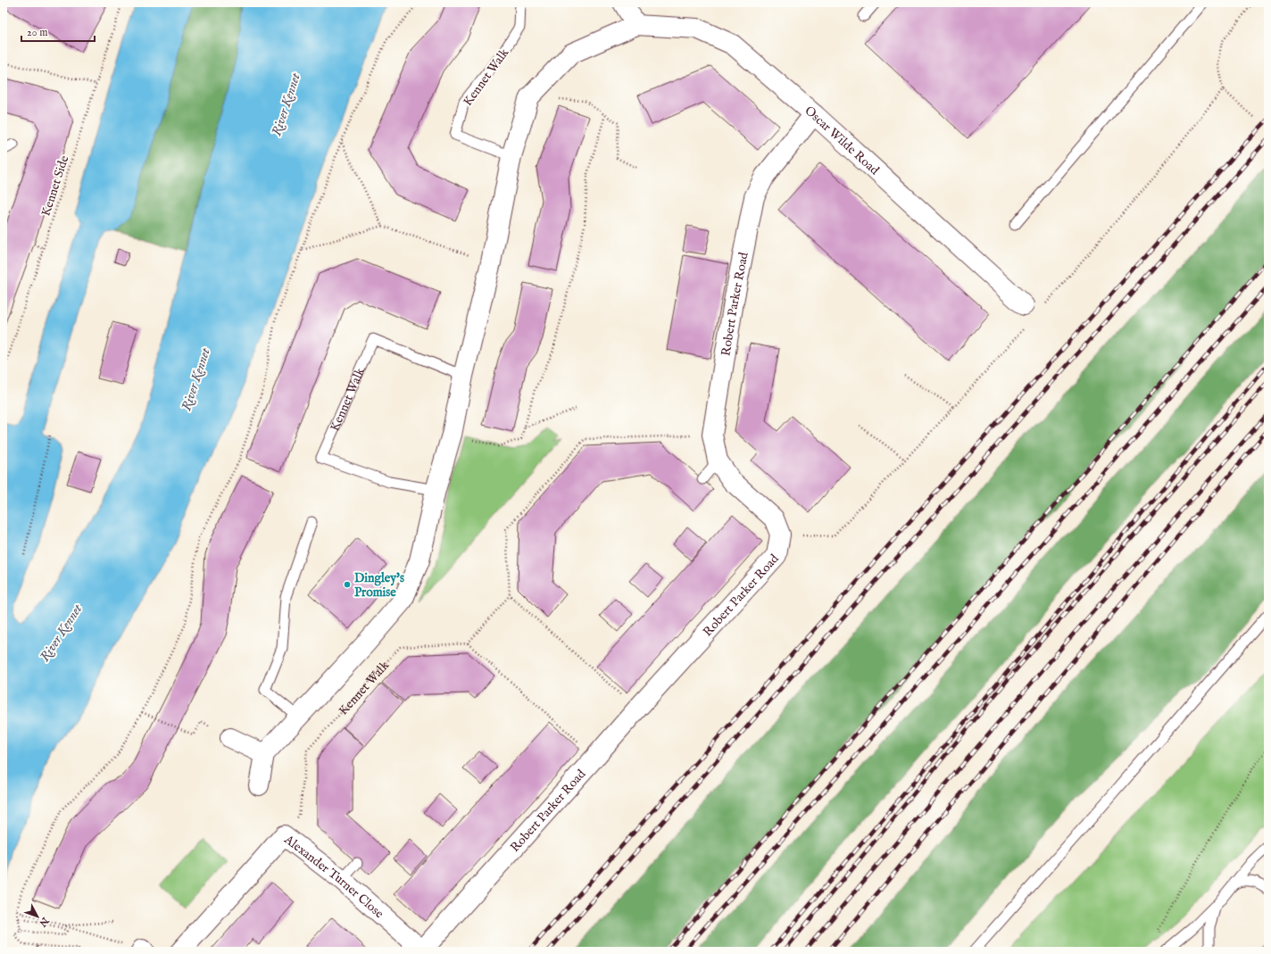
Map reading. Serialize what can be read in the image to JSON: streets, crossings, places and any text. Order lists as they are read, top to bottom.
{
  "streets": {
    "street": ["Oscar Wilde Road", "Robert Parker Road", "Alexander Turner Close"],
    "lane": ["Kennet Walk"],
    "path": ["Kennet Side"]
  },
  "crossings": [
    ["Kennet Walk", "Alexander Turner Close"],
    ["Oscar Wilde Road", "Robert Parker Road"],
    ["Robert Parker Road", "Alexander Turner Close"]
  ],
  "water": ["River Kennet"],
  "places": ["Dingley's Promise"],
  "scale_bar": "20 m",
  "north": "bottom right"
}
